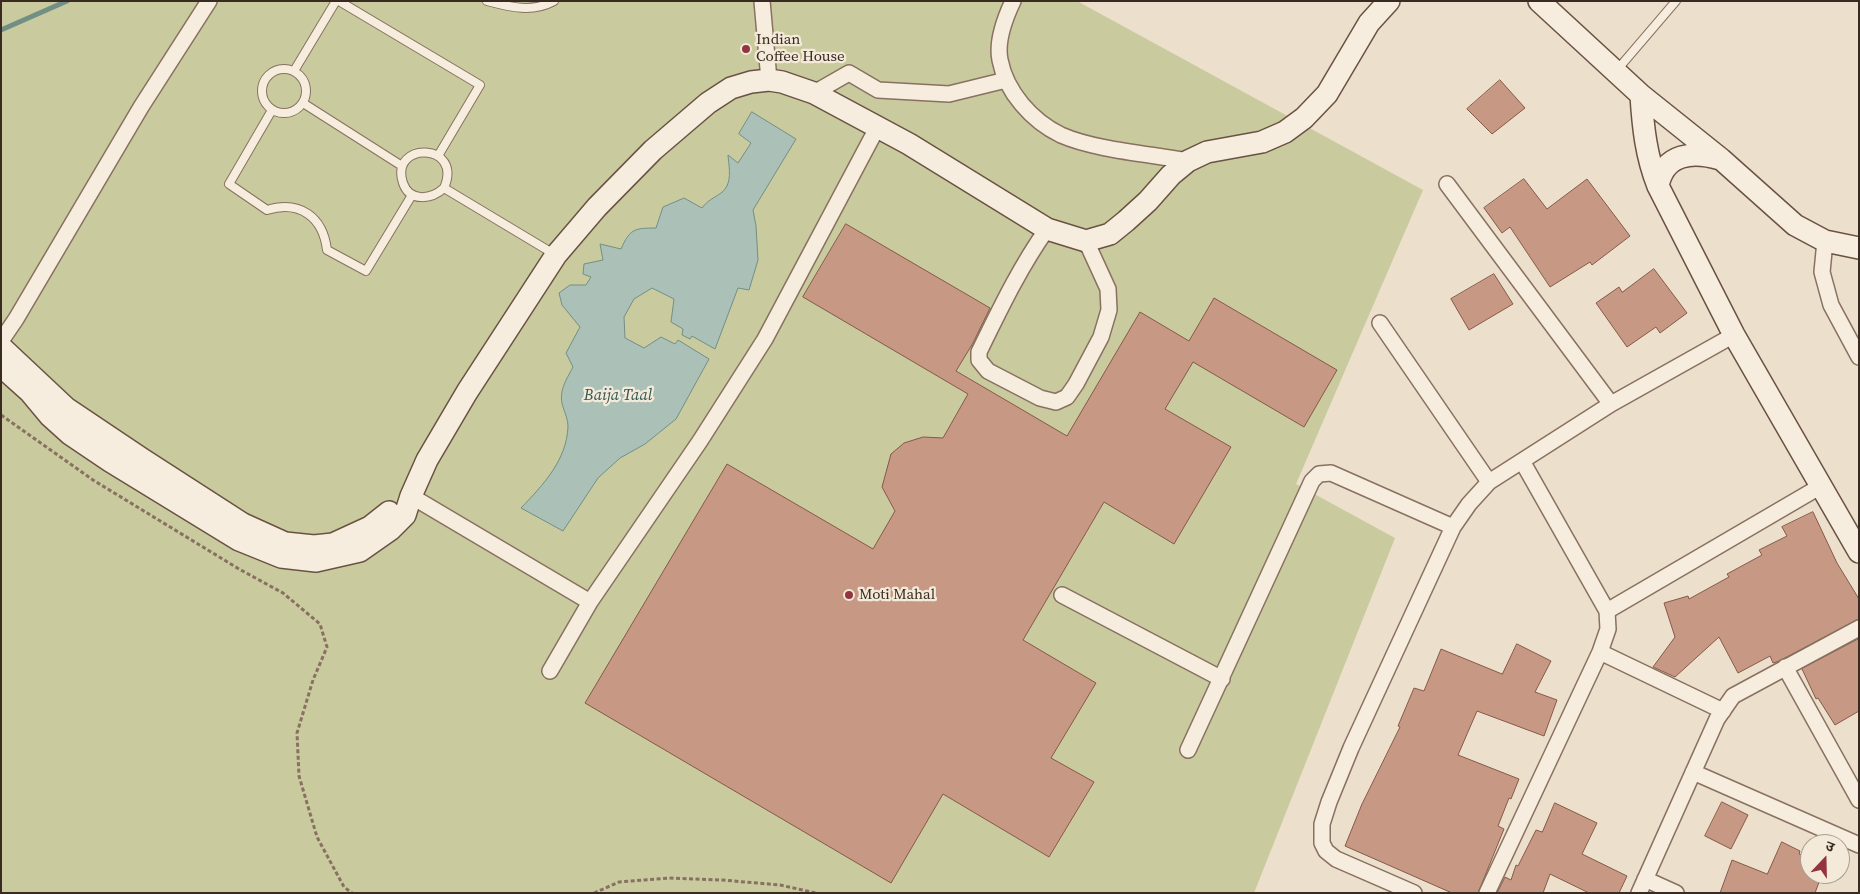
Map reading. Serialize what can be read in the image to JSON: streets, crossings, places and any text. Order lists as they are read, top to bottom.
{
  "water": ["Baija Taal"],
  "places": ["Indian Coffee House", "Moti Mahal"],
  "north": "top"
}
